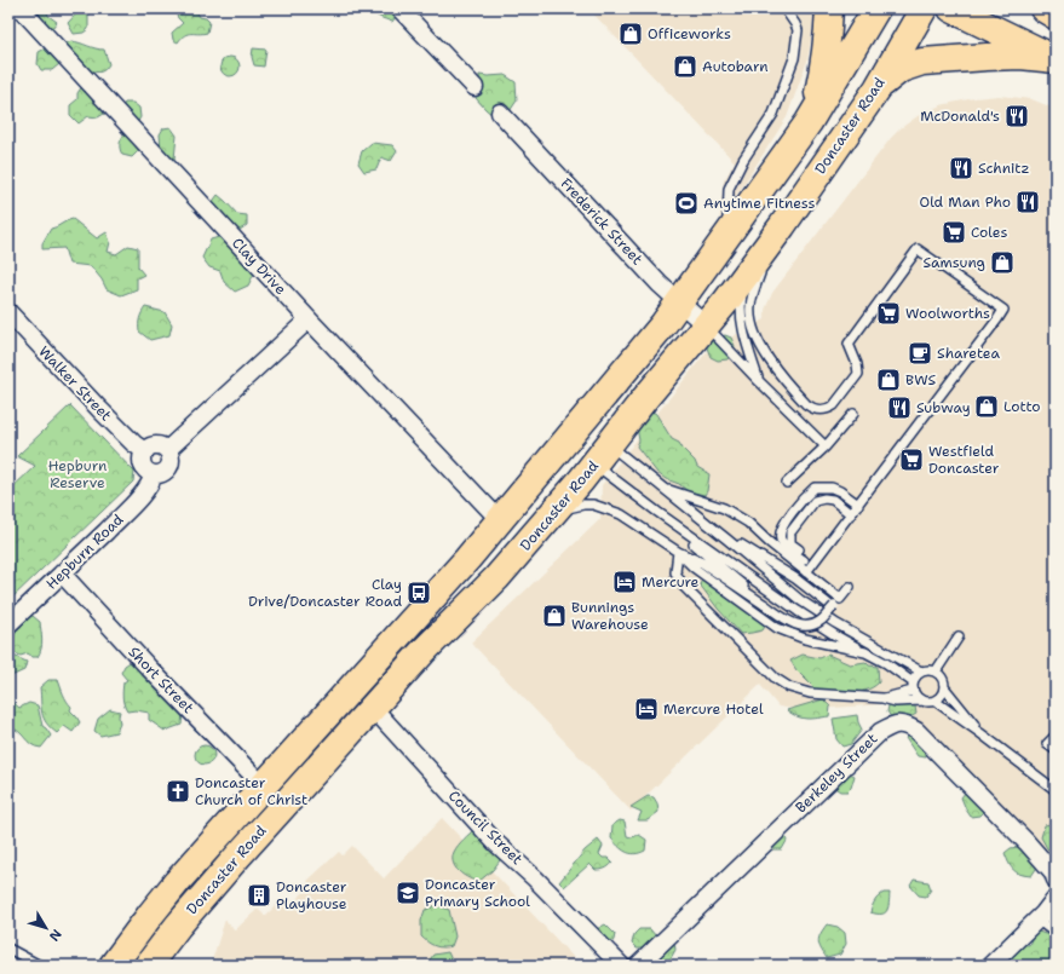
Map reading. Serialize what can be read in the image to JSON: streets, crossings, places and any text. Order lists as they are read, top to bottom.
{
  "streets": {
    "main road": ["Doncaster Road"],
    "street": [
      "Frederick Street",
      "Clay Drive",
      "Walker Street",
      "Hepburn Road",
      "Short Street",
      "Berkeley Street",
      "Council Street"
    ]
  },
  "crossings": [
    ["Doncaster Road", "Frederick Street"],
    ["Doncaster Road", "Clay Drive"],
    ["Doncaster Road", "Short Street"],
    ["Doncaster Road", "Council Street"],
    ["Walker Street", "Hepburn Road"],
    ["Hepburn Road", "Short Street"]
  ],
  "parks": ["Hepburn Reserve"],
  "places": {
    "shop": [
      "Officeworks",
      "Autobarn",
      "Samsung",
      "BWS",
      "Lotto",
      "Bunnings Warehouse"
    ],
    "restaurant": [
      "McDonald's",
      "Schnitz",
      "Old Man Pho",
      "Subway"
    ],
    "sports": ["Anytime Fitness"],
    "supermarket": ["Coles", "Woolworths", "Westfield Doncaster"],
    "cafe": ["Sharetea"],
    "hotel": ["Mercure", "Mercure Hotel"],
    "bus stop": ["Clay Drive/Doncaster Road"],
    "church": ["Doncaster Church of Christ"],
    "school or university": ["Doncaster Primary School"],
    "building": ["Doncaster Playhouse"]
  },
  "north": "bottom right"
}
